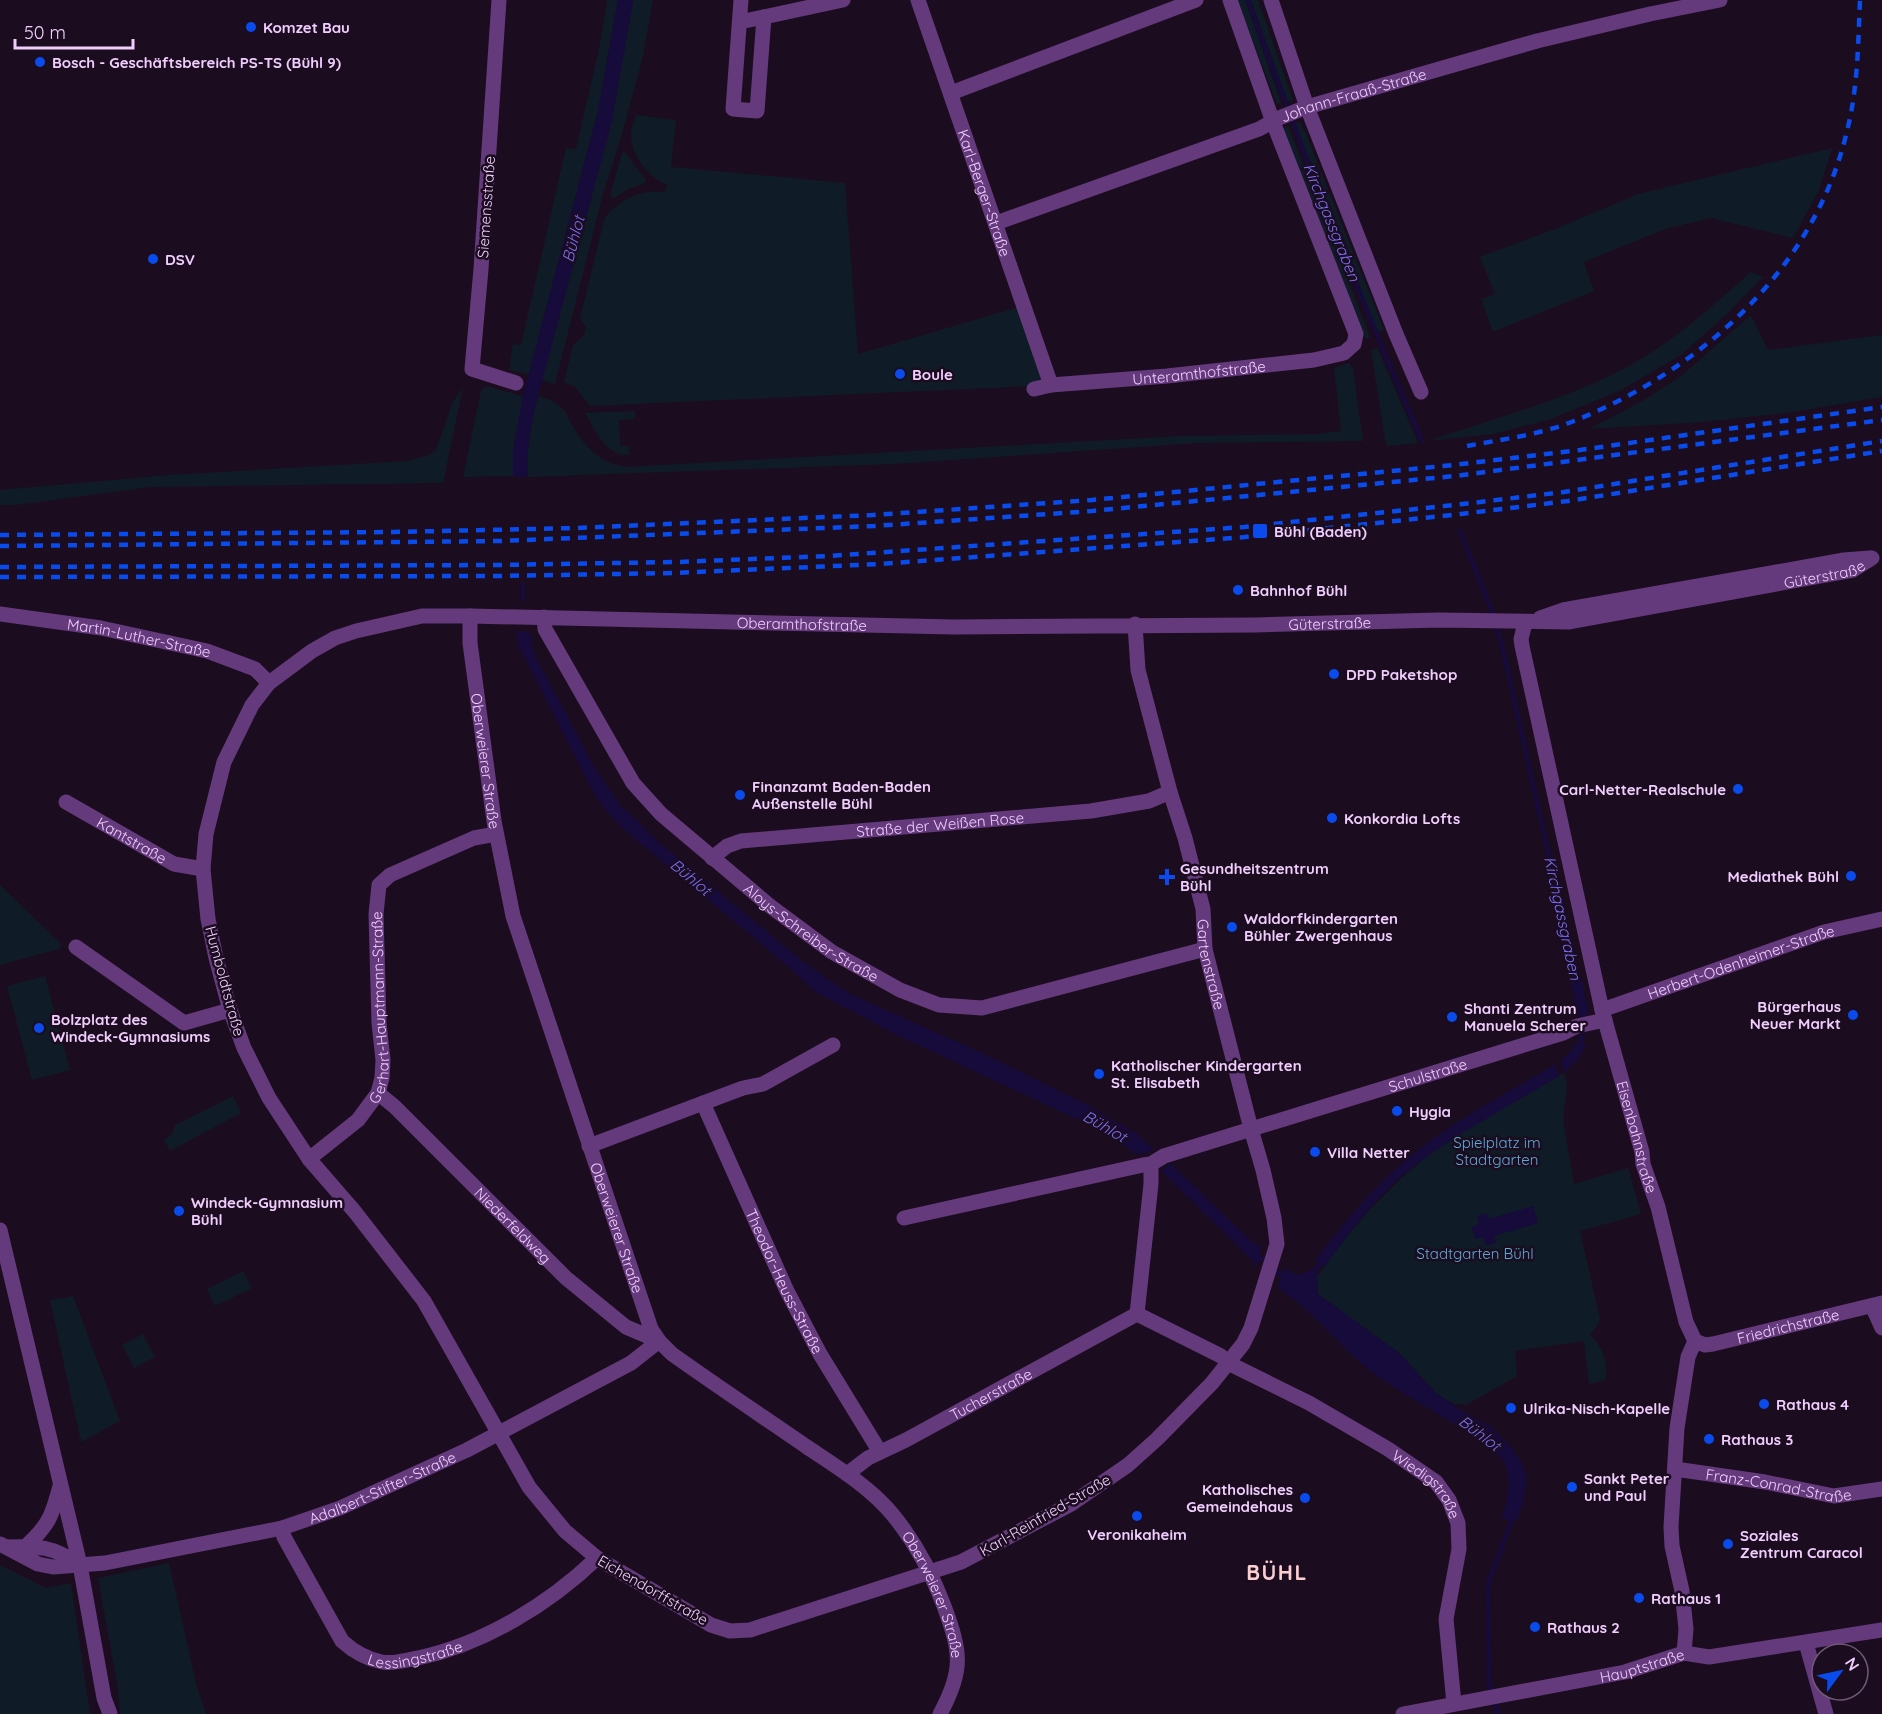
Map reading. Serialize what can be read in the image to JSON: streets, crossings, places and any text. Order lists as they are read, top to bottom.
{
  "streets": {
    "street": [
      "Johann-Fraaß-Straße",
      "Karl-Berger-Straße",
      "Siemensstraße",
      "Unteramthofstraße",
      "Güterstraße",
      "Oberamthofstraße",
      "Martin-Luther-Straße",
      "Oberweierer Straße",
      "Straße der Weißen Rose",
      "Kantstraße",
      "Aloys-Schreiber-Straße",
      "Herbert-Odenheimer-Straße",
      "Gartenstraße",
      "Humboldtstraße",
      "Gerhart-Hauptmann-Straße",
      "Schulstraße",
      "Eisenbahnstraße",
      "Niederfeldweg",
      "Theodor-Heuss-Straße",
      "Friedrichstraße",
      "Tucherstraße",
      "Franz-Conrad-Straße",
      "Adalbert-Stifter-Straße",
      "Wiedigstraße",
      "Karl-Reinfried-Straße",
      "Eichendorffstraße",
      "Lessingstraße",
      "Hauptstraße"
    ]
  },
  "crossings": [
    ["Johann-Fraaß-Straße", "Karl-Berger-Straße"],
    ["Johann-Fraaß-Straße", "Unteramthofstraße"],
    ["Karl-Berger-Straße", "Unteramthofstraße"],
    ["Güterstraße", "Oberamthofstraße"],
    ["Güterstraße", "Gartenstraße"],
    ["Güterstraße", "Eisenbahnstraße"],
    ["Oberamthofstraße", "Oberweierer Straße"],
    ["Oberamthofstraße", "Aloys-Schreiber-Straße"],
    ["Oberamthofstraße", "Gartenstraße"],
    ["Oberamthofstraße", "Humboldtstraße"],
    ["Martin-Luther-Straße", "Humboldtstraße"],
    ["Oberweierer Straße", "Humboldtstraße"],
    ["Oberweierer Straße", "Gerhart-Hauptmann-Straße"],
    ["Oberweierer Straße", "Niederfeldweg"],
    ["Oberweierer Straße", "Tucherstraße"],
    ["Oberweierer Straße", "Adalbert-Stifter-Straße"],
    ["Oberweierer Straße", "Karl-Reinfried-Straße"],
    ["Oberweierer Straße", "Eichendorffstraße"],
    ["Straße der Weißen Rose", "Aloys-Schreiber-Straße"],
    ["Straße der Weißen Rose", "Gartenstraße"],
    ["Kantstraße", "Humboldtstraße"],
    ["Aloys-Schreiber-Straße", "Gartenstraße"],
    ["Herbert-Odenheimer-Straße", "Schulstraße"],
    ["Herbert-Odenheimer-Straße", "Eisenbahnstraße"],
    ["Gartenstraße", "Schulstraße"],
    ["Gartenstraße", "Karl-Reinfried-Straße"],
    ["Humboldtstraße", "Gerhart-Hauptmann-Straße"],
    ["Humboldtstraße", "Adalbert-Stifter-Straße"],
    ["Humboldtstraße", "Eichendorffstraße"],
    ["Gerhart-Hauptmann-Straße", "Niederfeldweg"],
    ["Schulstraße", "Eisenbahnstraße"],
    ["Schulstraße", "Karl-Reinfried-Straße"],
    ["Eisenbahnstraße", "Friedrichstraße"],
    ["Niederfeldweg", "Adalbert-Stifter-Straße"],
    ["Theodor-Heuss-Straße", "Tucherstraße"],
    ["Adalbert-Stifter-Straße", "Eichendorffstraße"],
    ["Adalbert-Stifter-Straße", "Lessingstraße"],
    ["Wiedigstraße", "Karl-Reinfried-Straße"],
    ["Wiedigstraße", "Hauptstraße"],
    ["Karl-Reinfried-Straße", "Eichendorffstraße"],
    ["Eichendorffstraße", "Lessingstraße"]
  ],
  "districts": ["BÜHL"],
  "water": ["Kirchgassgraben", "Bühlot"],
  "parks": ["Spielplatz im Stadtgarten", "Stadtgarten Bühl"],
  "places": {
    "other": [
      "Komzet Bau",
      "Bosch - Geschäftsbereich PS-TS (Bühl 9)",
      "DSV",
      "Boule",
      "Bahnhof Bühl",
      "DPD Paketshop",
      "Carl-Netter-Realschule",
      "Finanzamt Baden-Baden Außenstelle Bühl",
      "Konkordia Lofts",
      "Mediathek Bühl",
      "Waldorfkindergarten Bühler Zwergenhaus",
      "Bürgerhaus Neuer Markt",
      "Shanti Zentrum Manuela Scherer",
      "Bolzplatz des Windeck-Gymnasiums",
      "Katholischer Kindergarten St. Elisabeth",
      "Hygia",
      "Villa Netter",
      "Windeck-Gymnasium Bühl",
      "Rathaus 4",
      "Ulrika-Nisch-Kapelle",
      "Rathaus 3",
      "Sankt Peter und Paul",
      "Katholisches Gemeindehaus",
      "Veronikaheim",
      "Soziales Zentrum Caracol",
      "Rathaus 1",
      "Rathaus 2"
    ],
    "transit": ["Bühl (Baden)"],
    "health": ["Gesundheitszentrum Bühl"]
  },
  "scale_bar": "50 m",
  "north": "top right"
}
